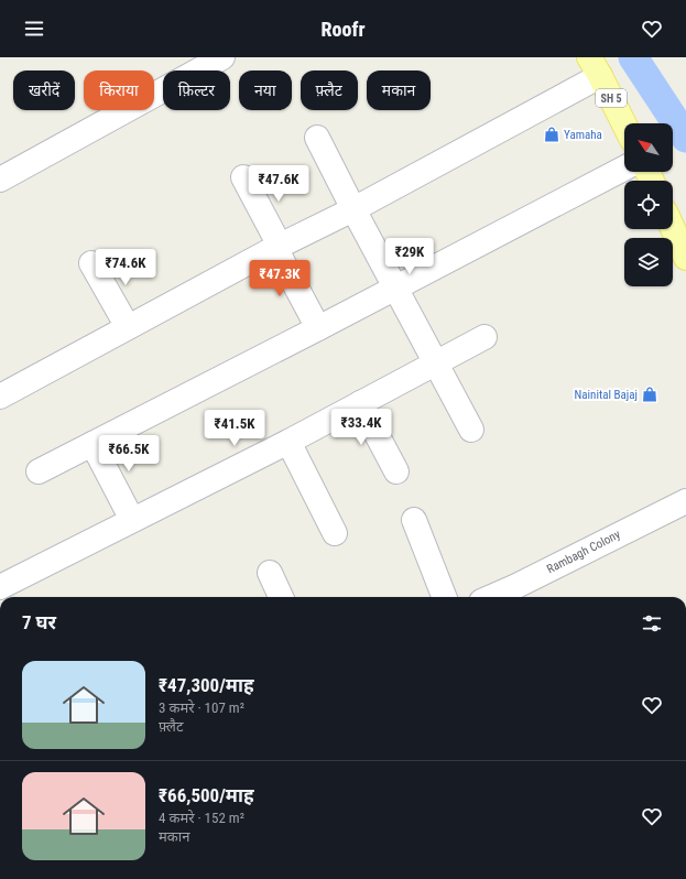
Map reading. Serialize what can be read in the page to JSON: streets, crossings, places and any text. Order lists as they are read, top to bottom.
{
  "streets": {
    "main road": ["SH 5"],
    "street": ["Rambagh Colony"]
  },
  "places": {
    "shop": ["Yamaha", "Nainital Bajaj"]
  },
  "north": "top left",
  "page": {
    "header": "Roofr",
    "chip": [
      "खरीदें",
      "किराया",
      "फ़िल्टर",
      "नया",
      "फ़्लैट",
      "मकान"
    ],
    "price": [
      "₹47.6K",
      "₹29K",
      "₹74.6K",
      "₹47.3K",
      "₹33.4K",
      "₹41.5K",
      "₹66.5K"
    ],
    "heading": "7 घर",
    "list": [
      {
        "name": "₹47,300/माह",
        "note": "3 कमरे · 107 m² · फ़्लैट"
      },
      {
        "name": "₹66,500/माह",
        "note": "4 कमरे · 152 m² · मकान"
      }
    ]
  }
}
